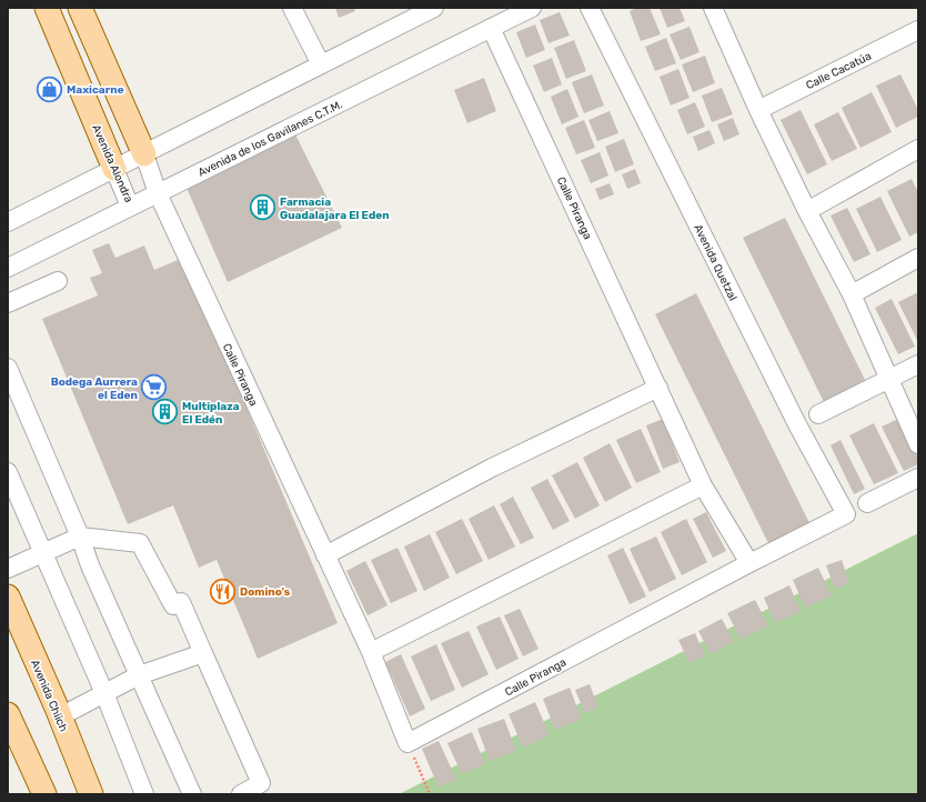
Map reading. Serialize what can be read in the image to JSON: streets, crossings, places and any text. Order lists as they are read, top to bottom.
{
  "streets": {
    "main road": ["Avenida Alondra", "Avenida Chiich"],
    "street": [
      "Calle Cacatúa",
      "Avenida de los Gavilanes C.T.M.",
      "Calle Piranga",
      "Avenida Quetzal"
    ]
  },
  "crossings": [
    ["Avenida de los Gavilanes C.T.M.", "Avenida Alondra"],
    ["Avenida de los Gavilanes C.T.M.", "Calle Piranga"],
    ["Avenida Alondra", "Calle Piranga"],
    ["Calle Piranga", "Avenida Quetzal"]
  ],
  "places": {
    "shop": ["Maxicarne"],
    "building": ["Farmacia Guadalajara El Eden", "Multiplaza El Edén"],
    "supermarket": ["Bodega Aurrera el Eden"],
    "restaurant": ["Domino's"]
  }
}
